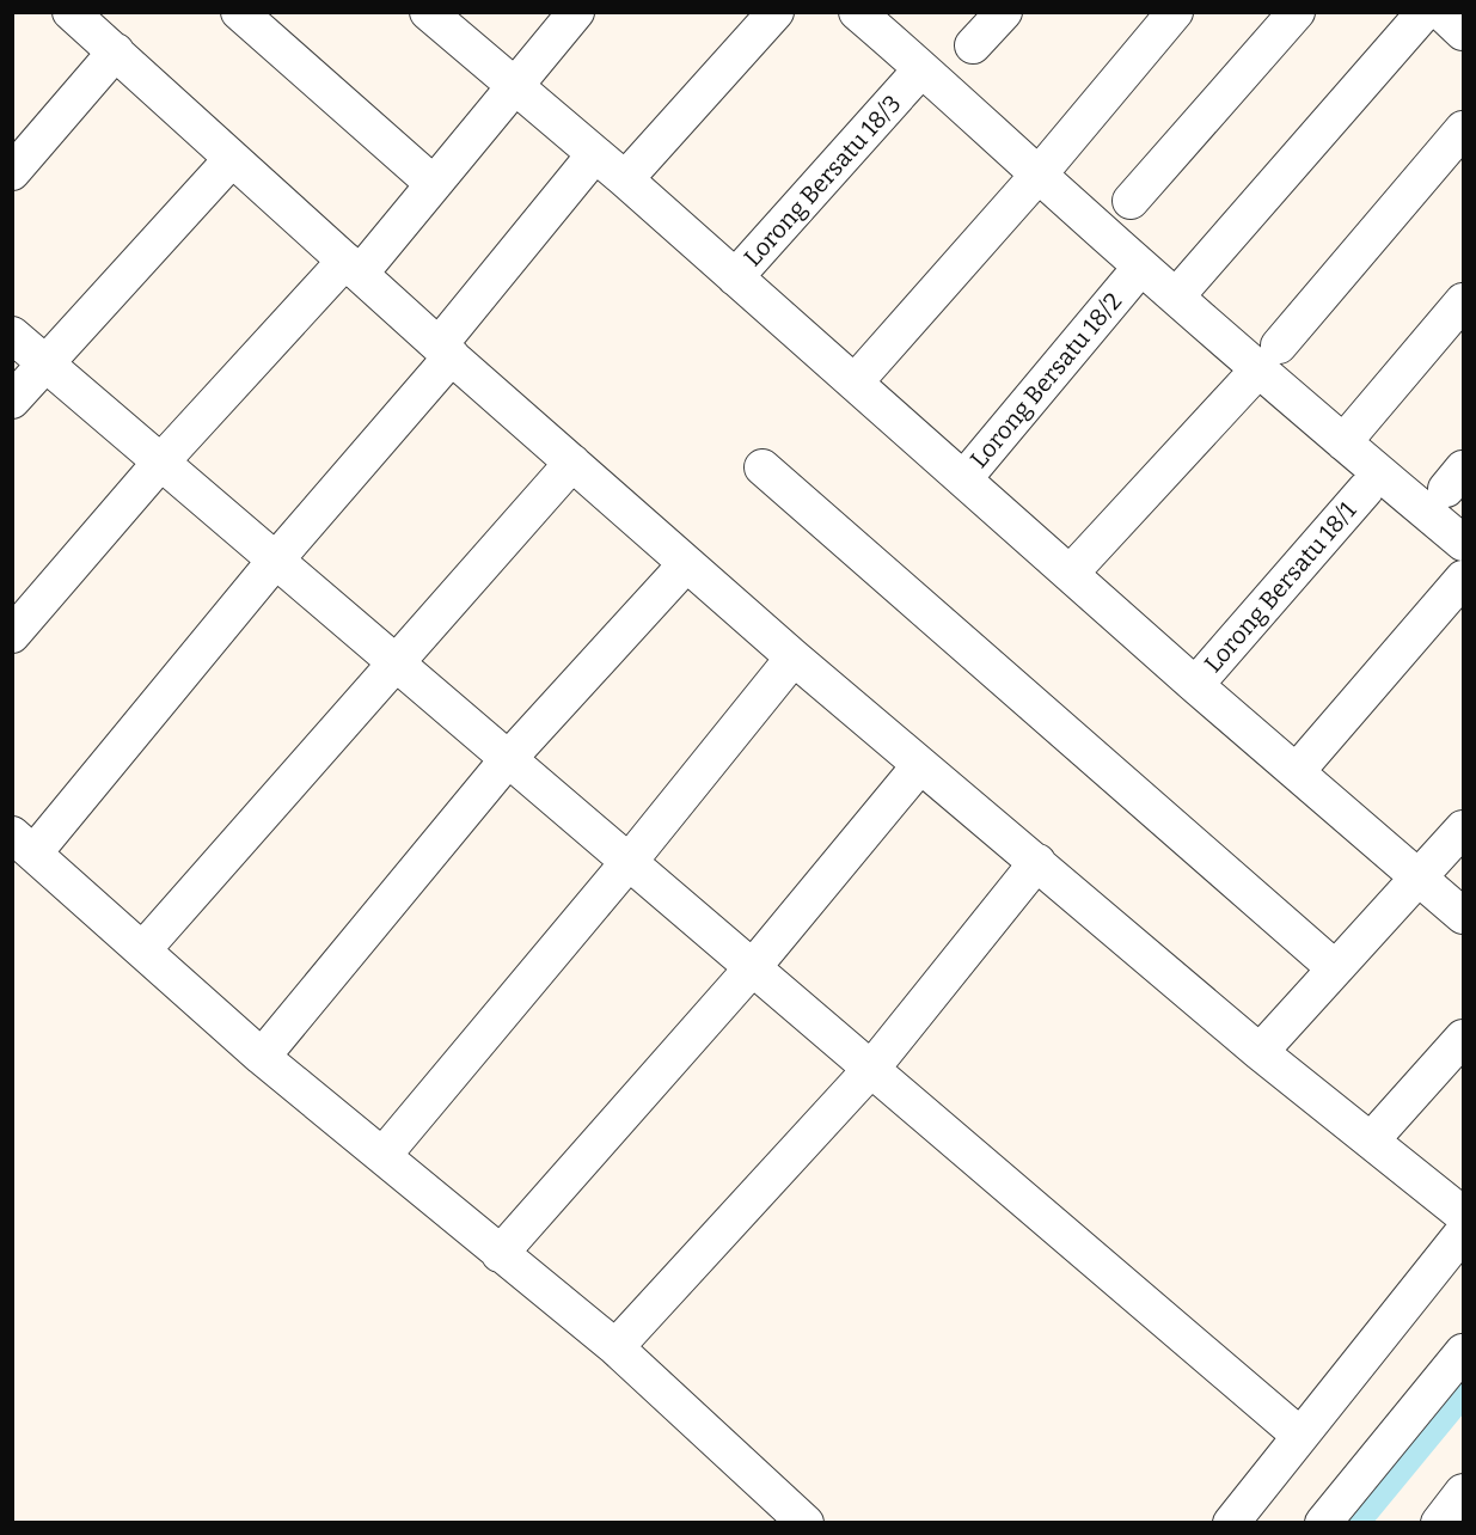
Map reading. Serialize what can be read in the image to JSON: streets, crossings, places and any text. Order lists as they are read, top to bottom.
{
  "streets": {
    "street": ["Lorong Bersatu 18/3", "Lorong Bersatu 18/2", "Lorong Bersatu 18/1"]
  }
}
